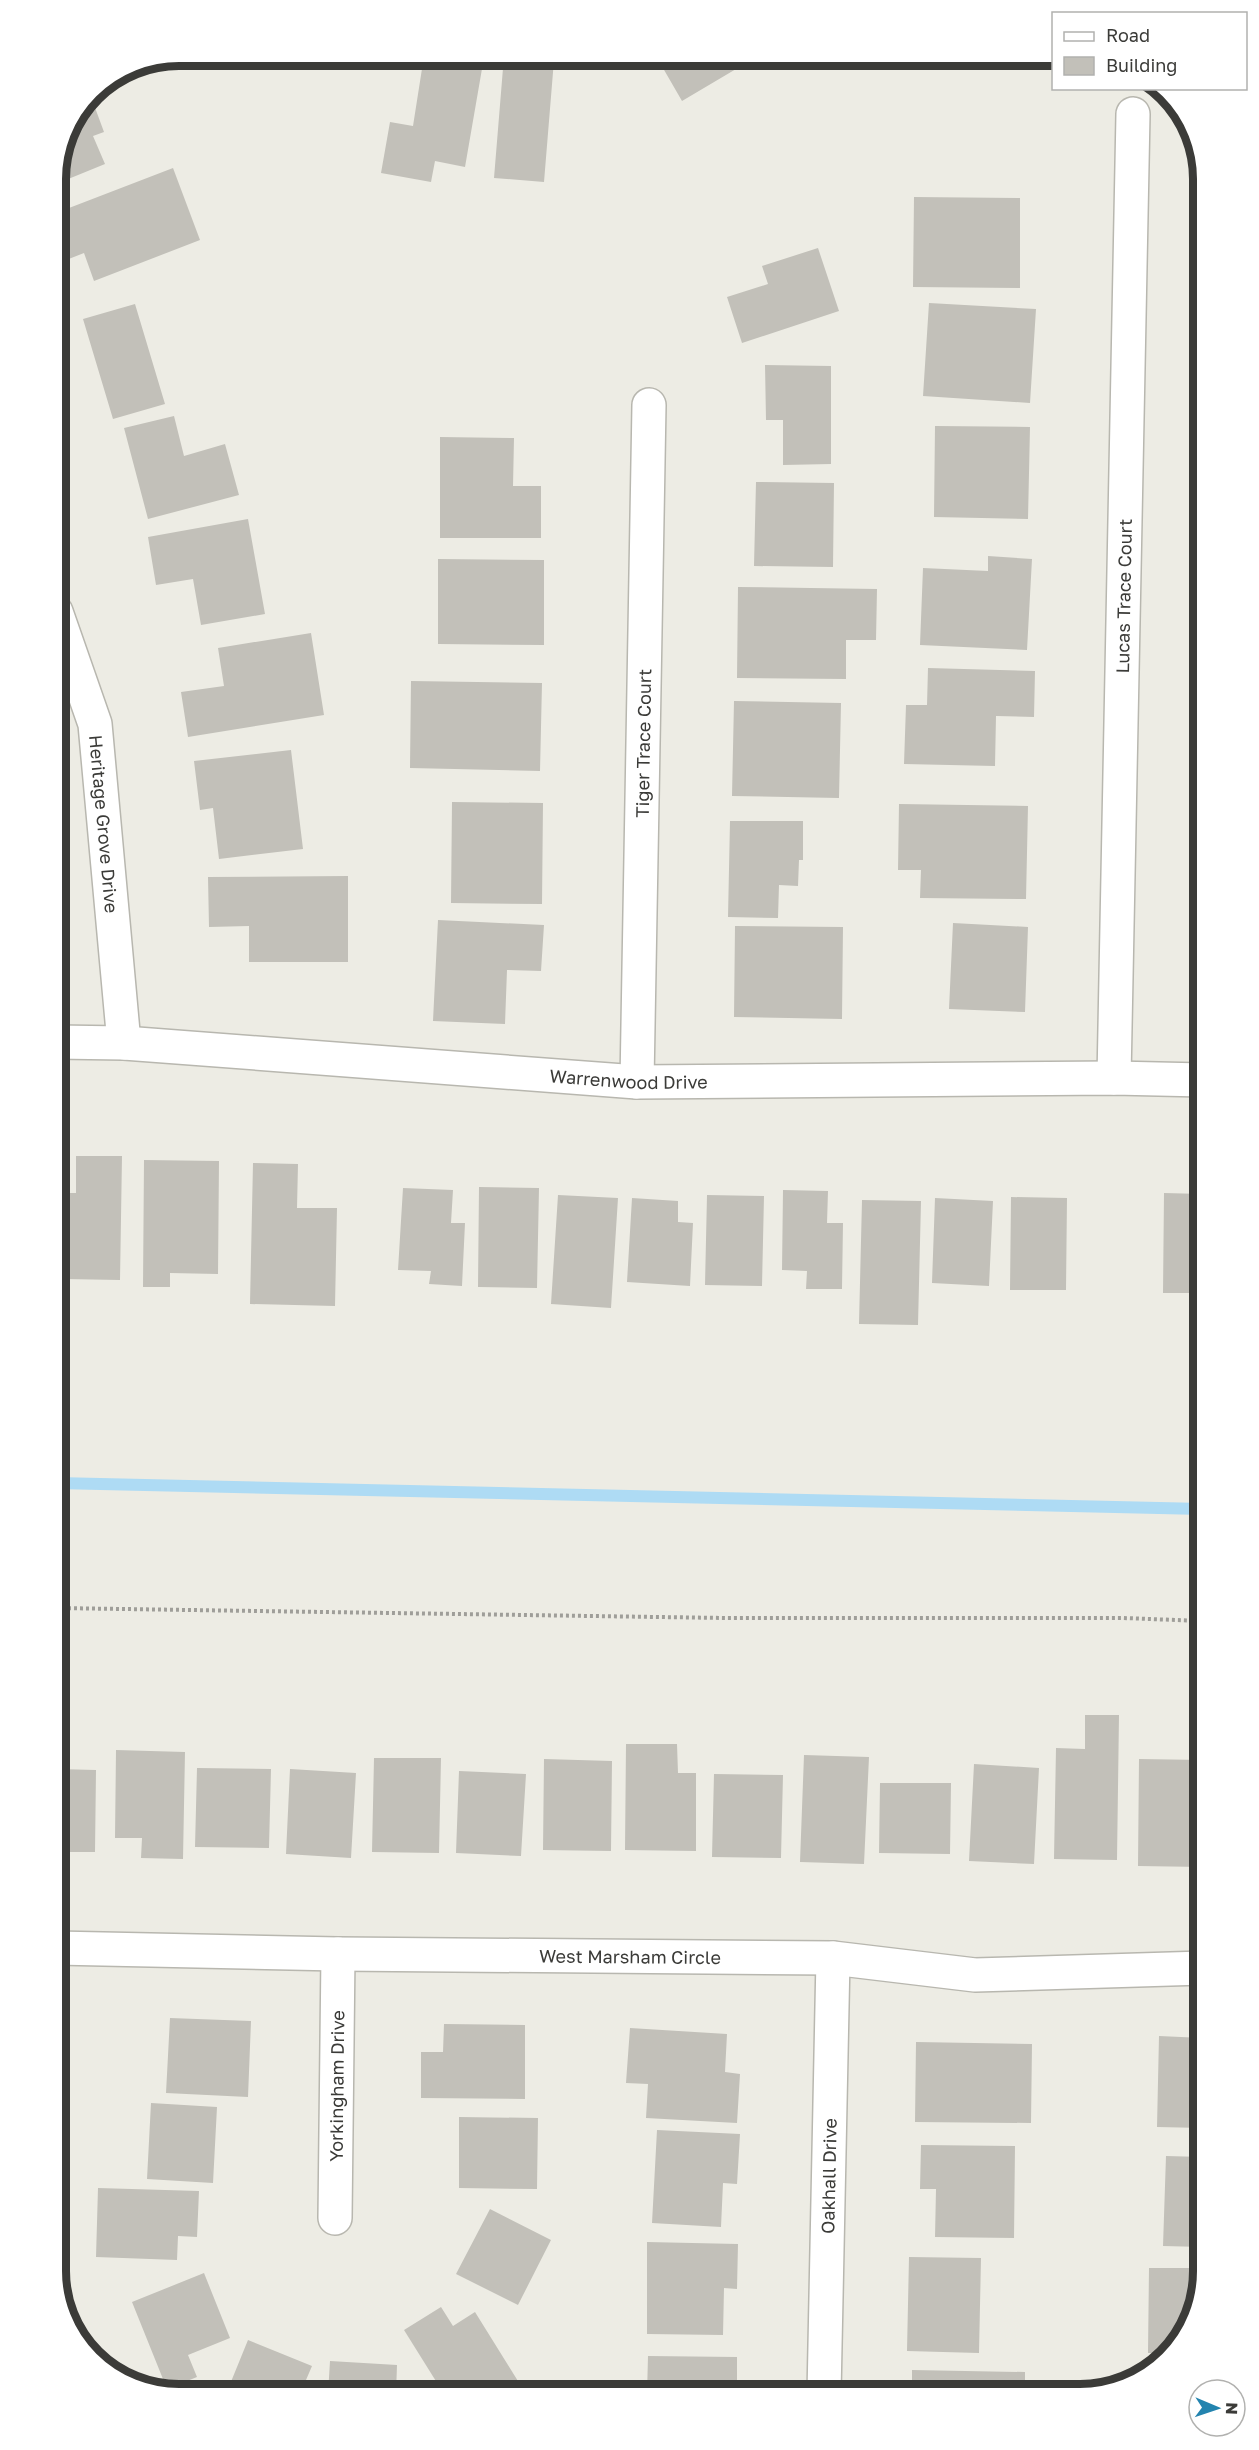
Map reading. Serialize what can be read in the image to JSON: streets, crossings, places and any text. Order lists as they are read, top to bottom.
{
  "streets": {
    "street": [
      "Lucas Trace Court",
      "Tiger Trace Court",
      "Heritage Grove Drive",
      "Warrenwood Drive",
      "West Marsham Circle",
      "Yorkingham Drive",
      "Oakhall Drive"
    ]
  },
  "crossings": [
    ["Lucas Trace Court", "Warrenwood Drive"],
    ["Tiger Trace Court", "Warrenwood Drive"],
    ["Heritage Grove Drive", "Warrenwood Drive"],
    ["West Marsham Circle", "Yorkingham Drive"],
    ["West Marsham Circle", "Oakhall Drive"]
  ],
  "legend": ["Road", "Building"],
  "north": "right"
}
